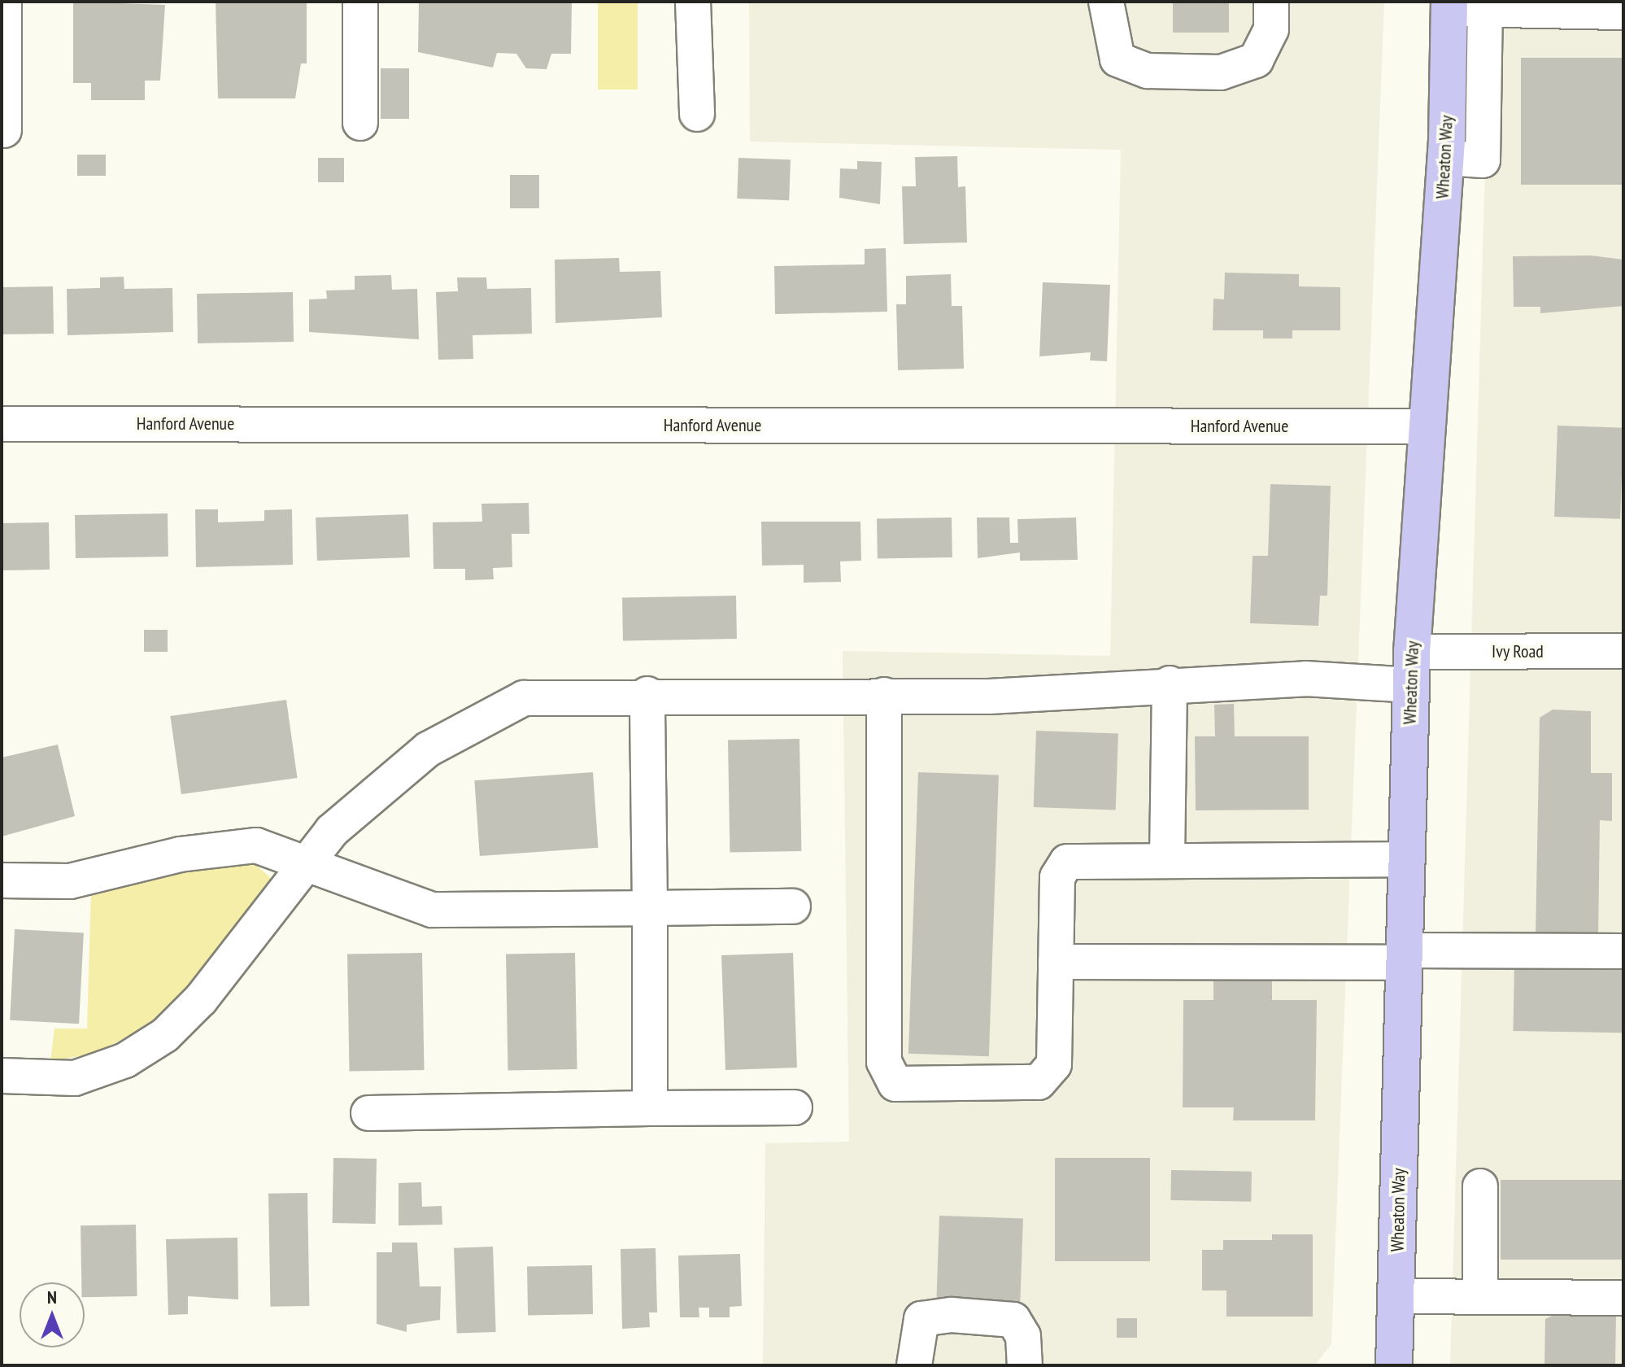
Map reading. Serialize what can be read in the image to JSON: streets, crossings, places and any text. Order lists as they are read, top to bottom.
{
  "streets": {
    "main road": ["Wheaton Way"],
    "street": ["Hanford Avenue", "Ivy Road"]
  },
  "crossings": [
    ["Wheaton Way", "Hanford Avenue"],
    ["Wheaton Way", "Ivy Road"]
  ],
  "north": "top"
}
